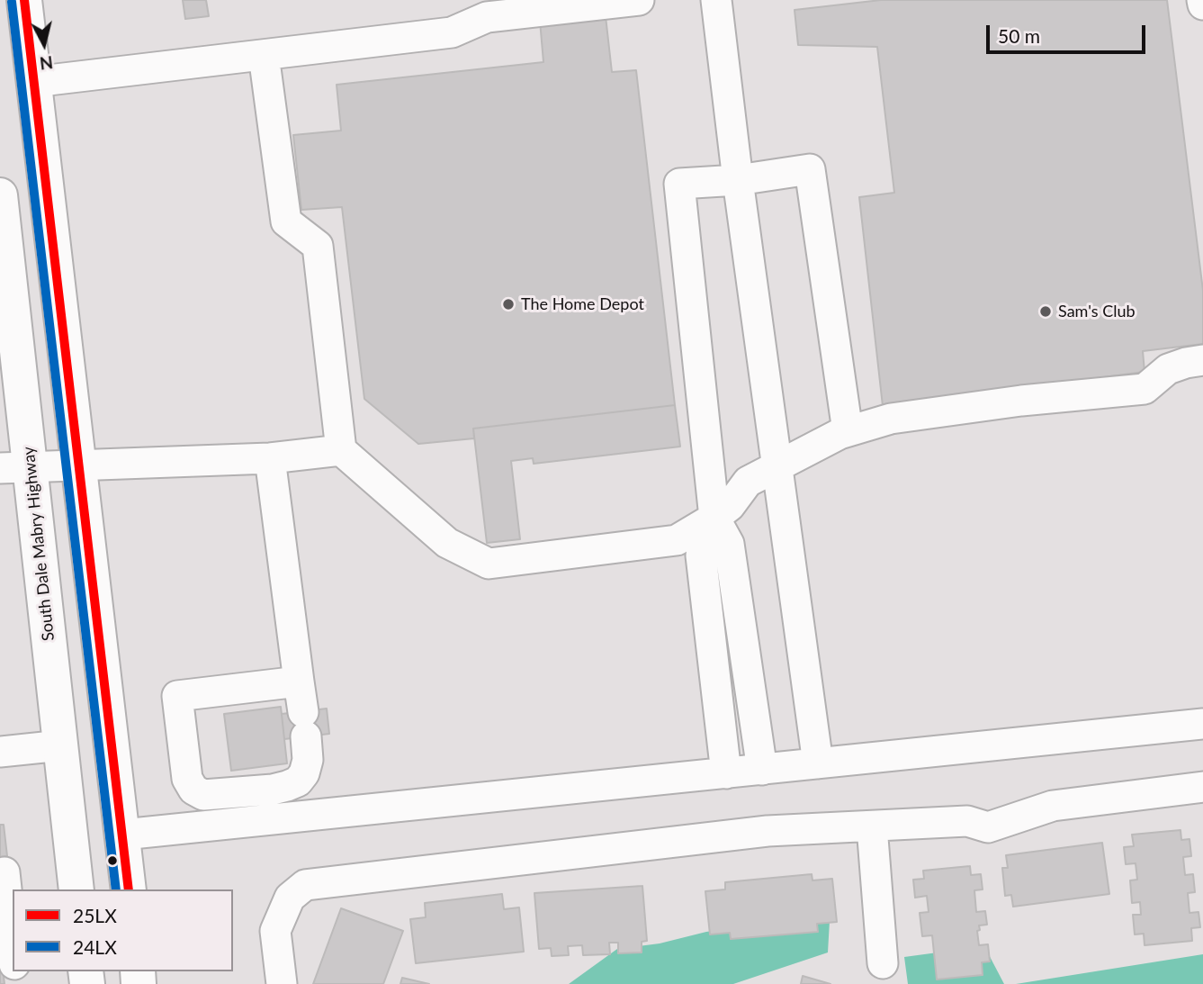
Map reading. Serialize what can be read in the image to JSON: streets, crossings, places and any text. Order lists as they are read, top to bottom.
{
  "streets": {
    "main road": ["South Dale Mabry Highway"]
  },
  "places": ["The Home Depot", "Sam's Club"],
  "lines": ["transit line 25LX", "transit line 24LX"],
  "legend": ["25LX", "24LX"],
  "scale_bar": "50 m",
  "north": "bottom"
}
